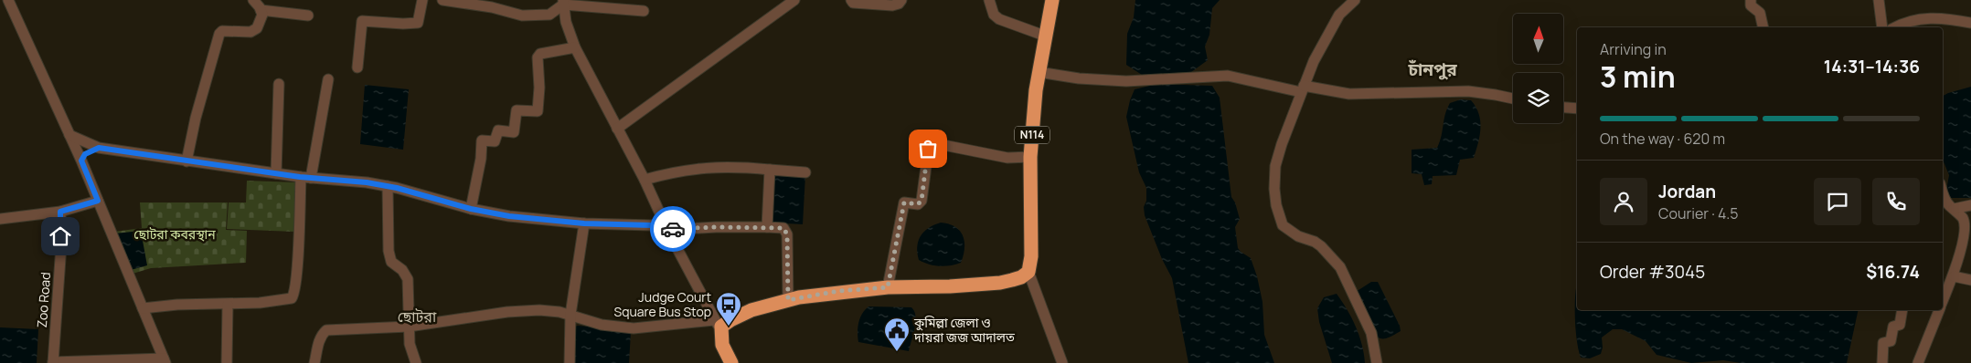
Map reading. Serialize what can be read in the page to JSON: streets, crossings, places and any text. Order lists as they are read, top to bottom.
{
  "streets": {
    "highway": ["N114"],
    "street": ["Zoo Road"]
  },
  "districts": ["চাঁনপুর", "ছোটরা"],
  "parks": ["ছোটরা কবরস্থান"],
  "places": {
    "bus stop": ["Judge Court Square Bus Stop"],
    "public building": ["কুমিল্লা জেলা ও দায়রা জজ আদালত"]
  },
  "north": "top",
  "page": {
    "heading": ["3 min", "Arriving in", "14:31–14:36"],
    "panel": [
      "Jordan",
      "Courier · 4.5",
      "Order #3045",
      "$16.74"
    ],
    "bar": "On the way · 620 m"
  }
}
